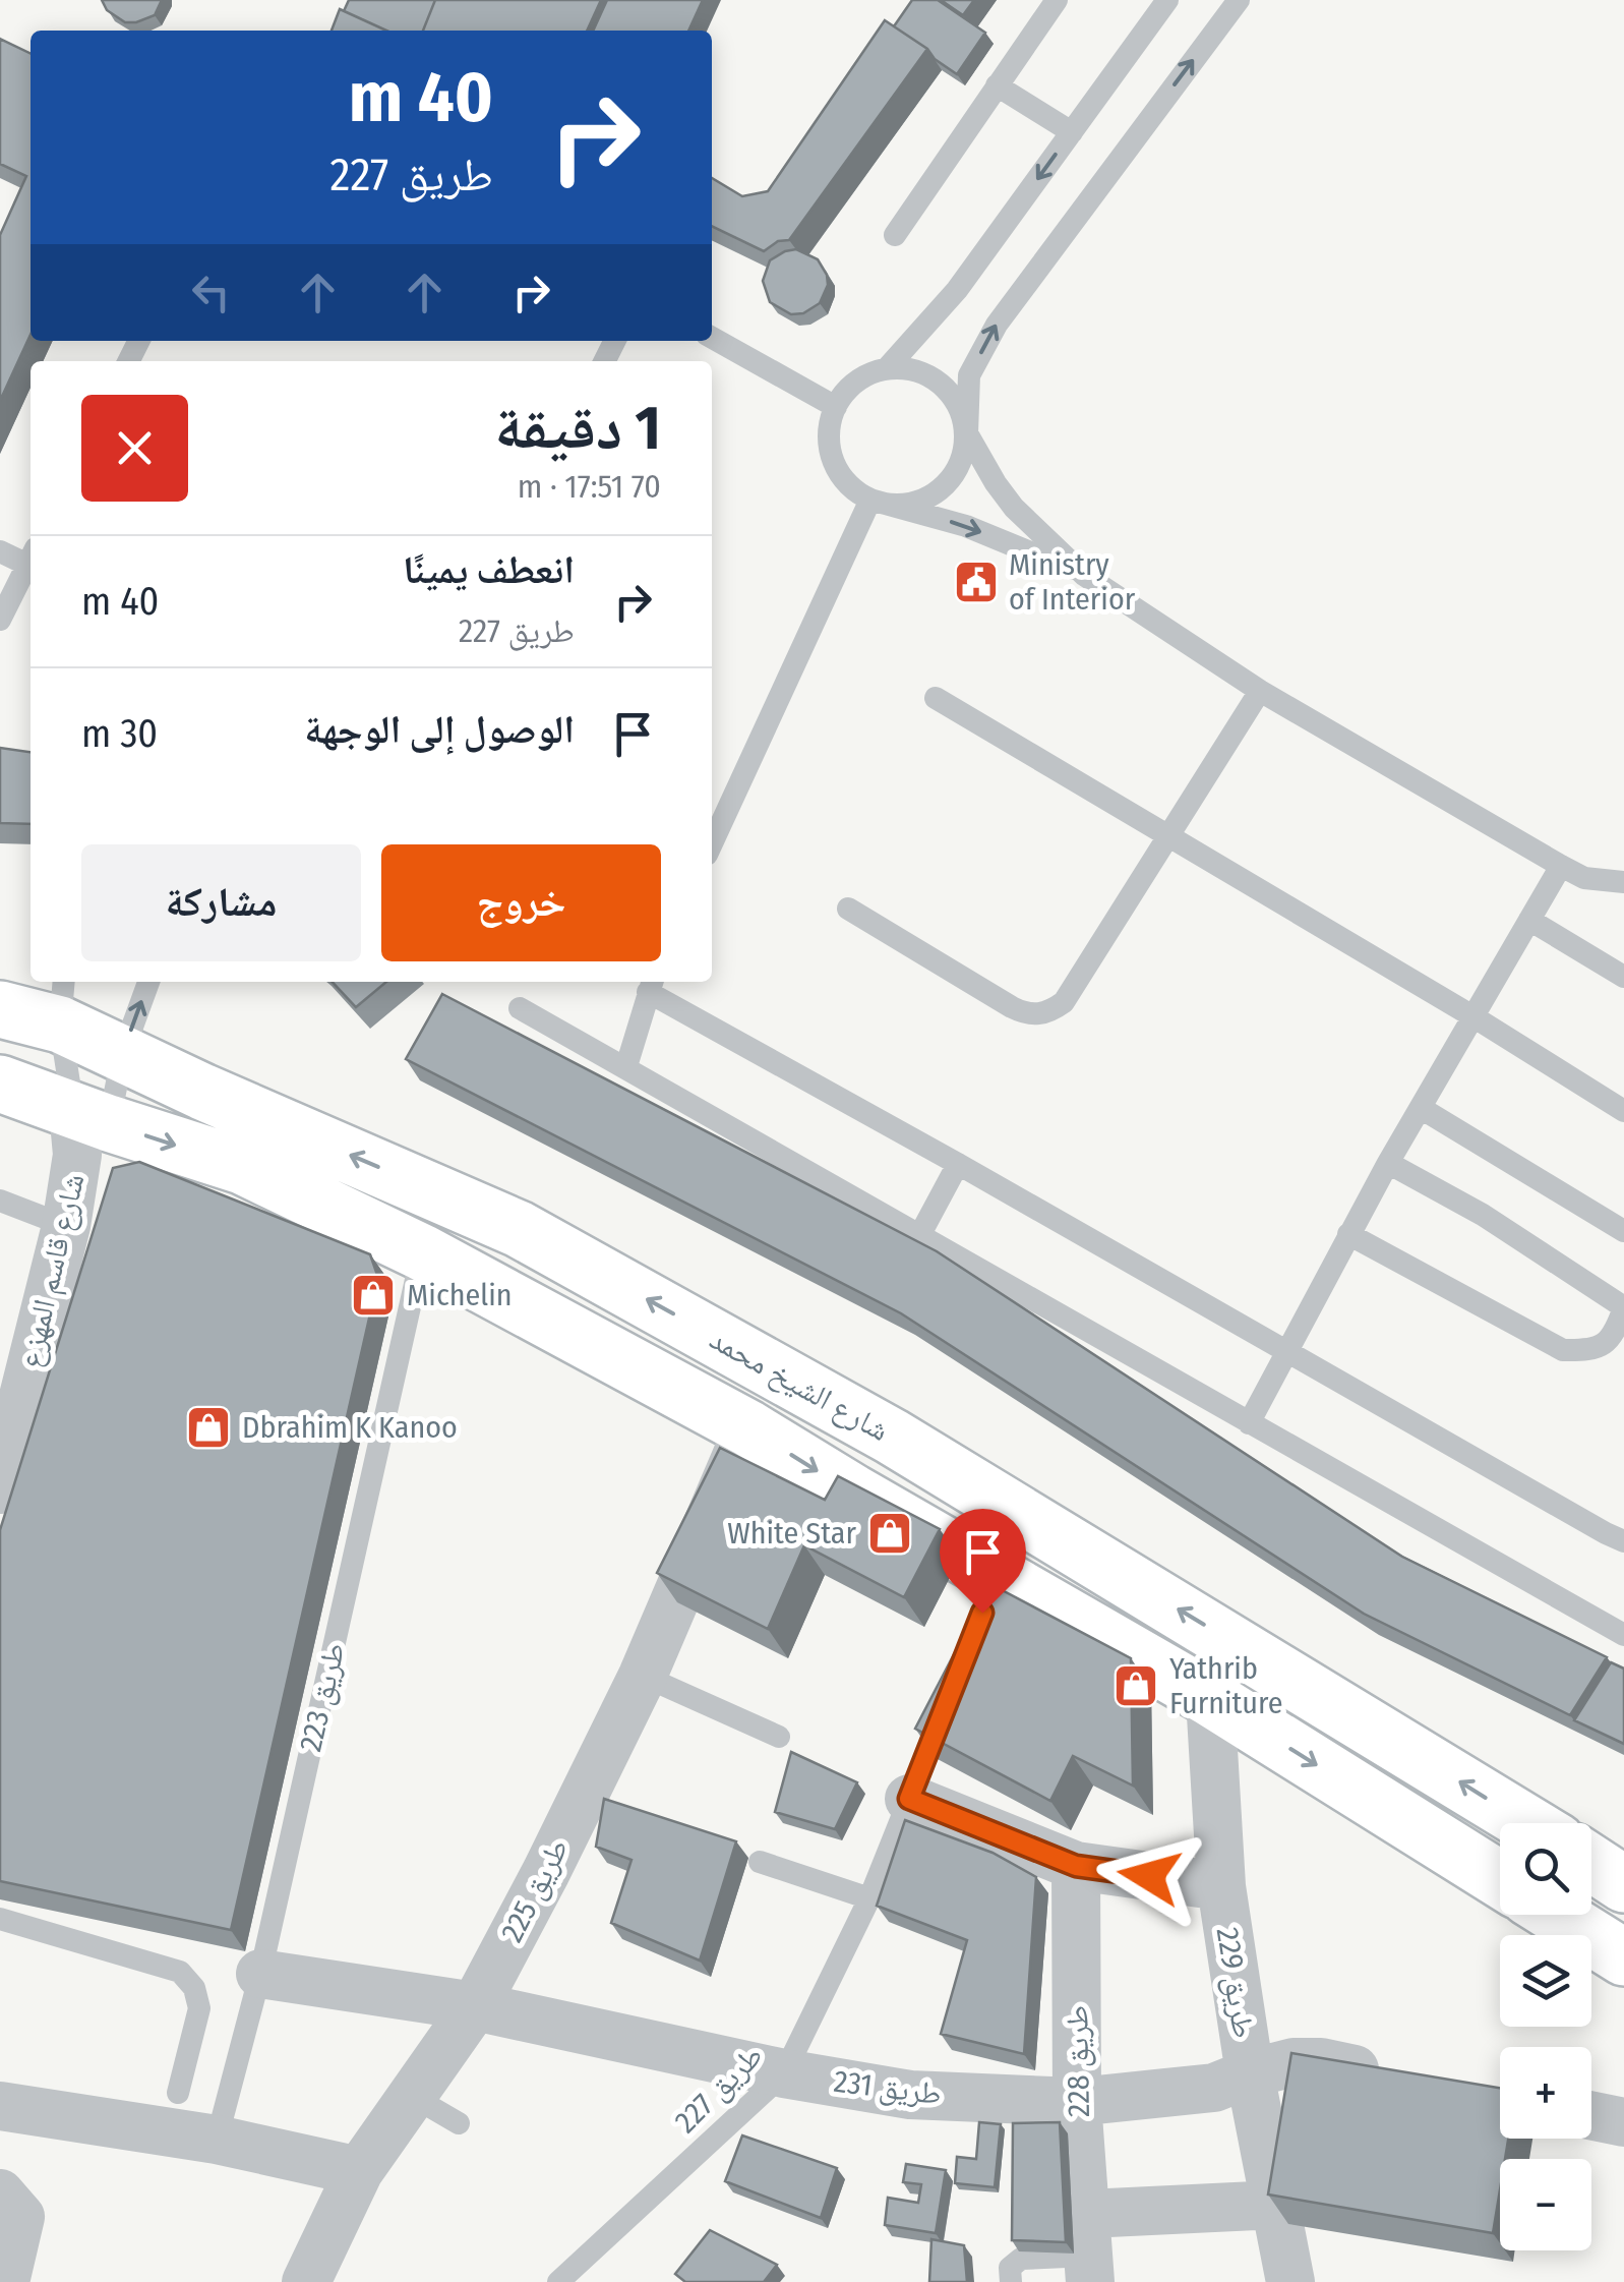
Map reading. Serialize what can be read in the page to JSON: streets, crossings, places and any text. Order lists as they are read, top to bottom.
{
  "streets": {
    "main road": ["شارع الشيخ محمد"],
    "street": [
      "شارع قاسم المهزع",
      "طريق 225",
      "طريق 229",
      "طريق 228",
      "طريق 231"
    ],
    "lane": ["طريق 223", "طريق 227"]
  },
  "crossings": [
    ["شارع قاسم المهزع", "شارع الشيخ محمد"],
    ["شارع الشيخ محمد", "طريق 223"],
    ["شارع الشيخ محمد", "طريق 225"],
    ["شارع الشيخ محمد", "طريق 229"],
    ["طريق 223", "طريق 231"],
    ["طريق 225", "طريق 231"],
    ["طريق 229", "طريق 231"],
    ["طريق 228", "طريق 231"],
    ["طريق 231", "طريق 227"]
  ],
  "places": {
    "public building": ["Ministry of Interior"],
    "shop": [
      "Michelin",
      "Dbrahim K Kanoo",
      "White Star",
      "Yathrib Furniture"
    ]
  },
  "page": {
    "turn": ["40 m", "طريق 227"],
    "heading": ["1 دقيقة", "70 m · 17:51"],
    "list": [
      {
        "name": "انعطف يمينًا",
        "note": "طريق 227",
        "value": "40 m"
      },
      {
        "name": "الوصول إلى الوجهة",
        "value": "30 m"
      }
    ],
    "buttons": ["خروج", "مشاركة"],
    "map_buttons": ["+", "−"]
  }
}
